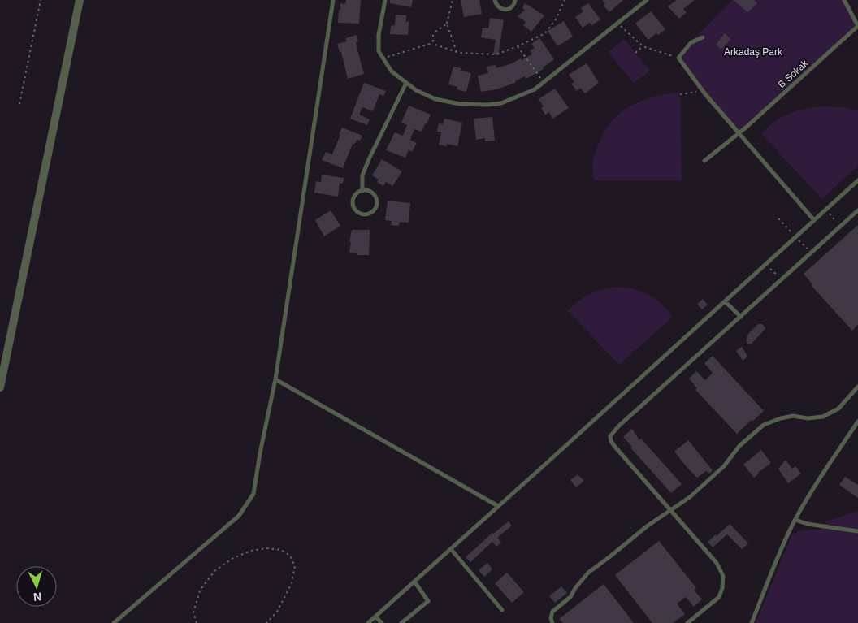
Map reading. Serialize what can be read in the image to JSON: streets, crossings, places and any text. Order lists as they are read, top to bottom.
{
  "streets": {
    "lane": ["B Sokak"]
  },
  "parks": ["Arkadaş Park"],
  "north": "bottom"
}
